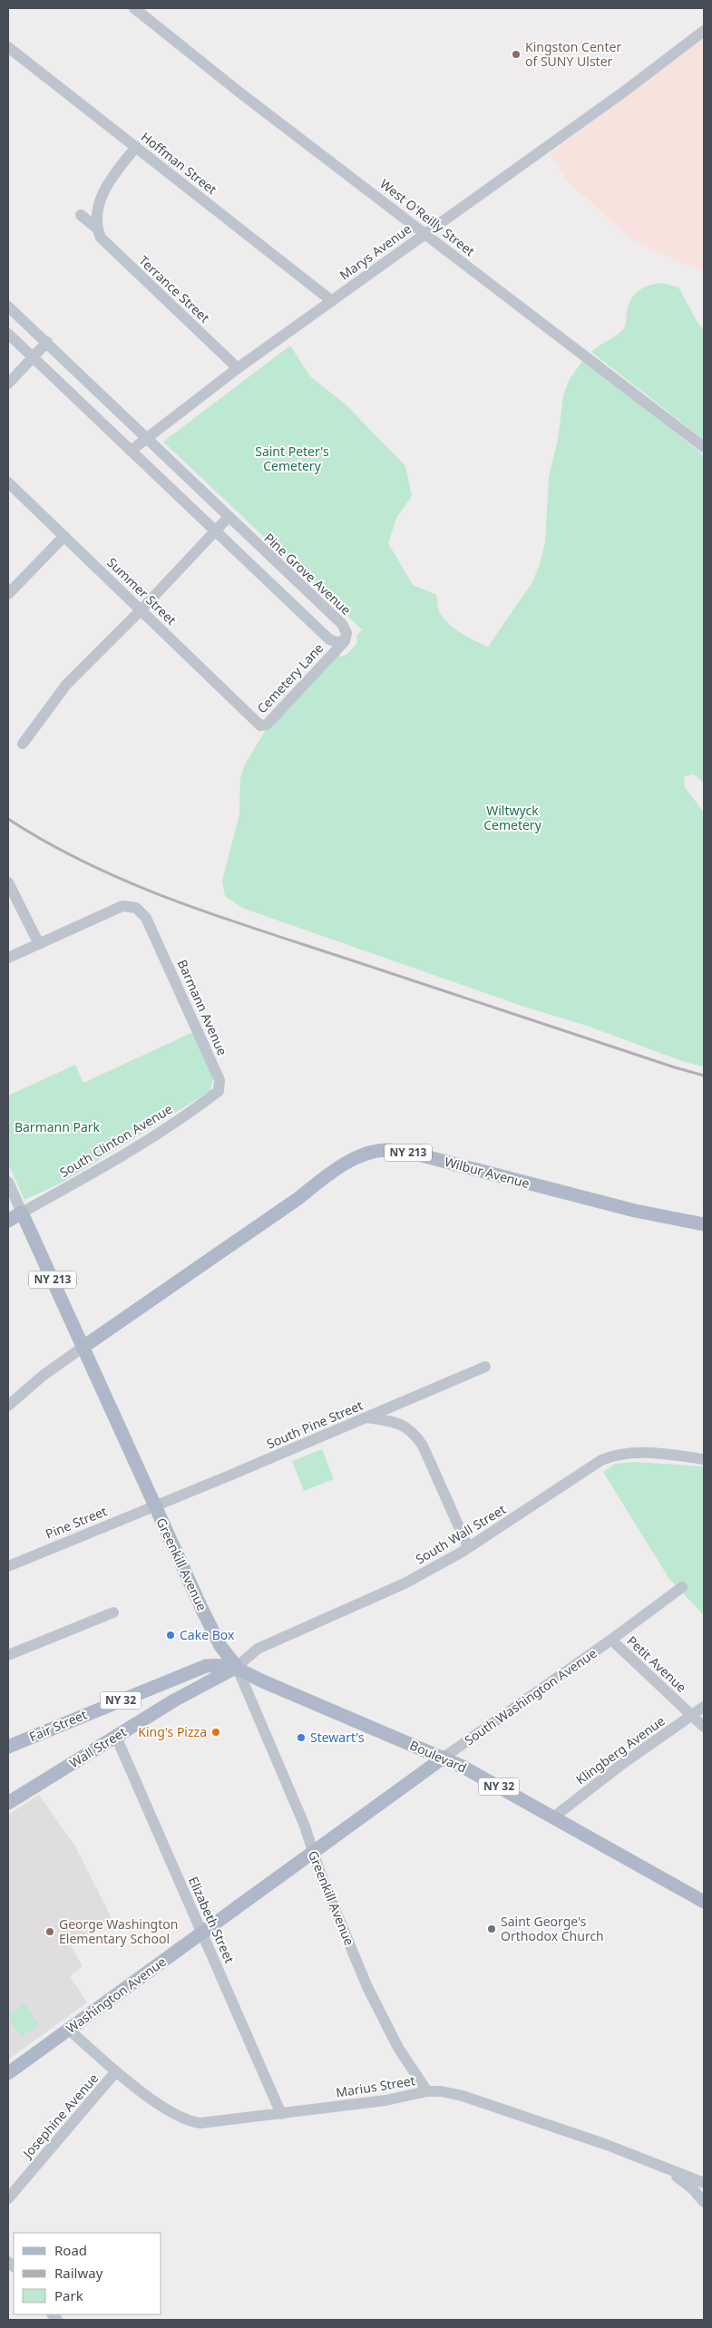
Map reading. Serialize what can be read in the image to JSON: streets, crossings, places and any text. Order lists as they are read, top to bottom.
{
  "streets": {
    "main road": [
      "NY 213",
      "Wilbur Avenue",
      "Greenkill Avenue",
      "South Washington Avenue",
      "NY 32",
      "Fair Street",
      "Wall Street",
      "Boulevard",
      "Washington Avenue"
    ],
    "street": [
      "Hoffman Street",
      "West O'Reilly Street",
      "Marys Avenue",
      "Terrance Street",
      "Pine Grove Avenue",
      "Summer Street",
      "Cemetery Lane",
      "Barmann Avenue",
      "South Clinton Avenue",
      "South Pine Street",
      "Pine Street",
      "South Wall Street",
      "Petit Avenue",
      "Klingberg Avenue",
      "Elizabeth Street",
      "Marius Street",
      "Josephine Avenue"
    ]
  },
  "crossings": [
    ["Hoffman Street", "Marys Avenue"],
    ["West O'Reilly Street", "Marys Avenue"],
    ["Marys Avenue", "Terrance Street"],
    ["Marys Avenue", "Pine Grove Avenue"],
    ["Pine Grove Avenue", "Cemetery Lane"],
    ["Summer Street", "Cemetery Lane"],
    ["Barmann Avenue", "South Clinton Avenue"],
    ["South Clinton Avenue", "Greenkill Avenue"],
    ["Wilbur Avenue", "Greenkill Avenue"],
    ["South Pine Street", "Pine Street"],
    ["South Pine Street", "Greenkill Avenue"],
    ["Pine Street", "Greenkill Avenue"],
    ["South Wall Street", "Greenkill Avenue"],
    ["South Wall Street", "Fair Street"],
    ["South Wall Street", "Wall Street"],
    ["South Wall Street", "Boulevard"],
    ["Greenkill Avenue", "South Washington Avenue"],
    ["Greenkill Avenue", "Fair Street"],
    ["Greenkill Avenue", "Wall Street"],
    ["Greenkill Avenue", "Boulevard"],
    ["Greenkill Avenue", "Washington Avenue"],
    ["Greenkill Avenue", "Marius Street"],
    ["Petit Avenue", "South Washington Avenue"],
    ["Petit Avenue", "Klingberg Avenue"],
    ["South Washington Avenue", "Boulevard"],
    ["South Washington Avenue", "Washington Avenue"],
    ["Fair Street", "Wall Street"],
    ["Fair Street", "Boulevard"],
    ["Wall Street", "Boulevard"],
    ["Wall Street", "Elizabeth Street"],
    ["Klingberg Avenue", "Boulevard"],
    ["Elizabeth Street", "Washington Avenue"],
    ["Elizabeth Street", "Marius Street"],
    ["Washington Avenue", "Marius Street"],
    ["Marius Street", "Josephine Avenue"]
  ],
  "parks": ["Saint Peter's Cemetery", "Wiltwyck Cemetery", "Barmann Park"],
  "places": [
    "Kingston Center of SUNY Ulster",
    "Cake Box",
    "King's Pizza",
    "Stewart's",
    "Saint George's Orthodox Church",
    "George Washington Elementary School"
  ],
  "legend": ["Road", "Railway", "Park"]
}
